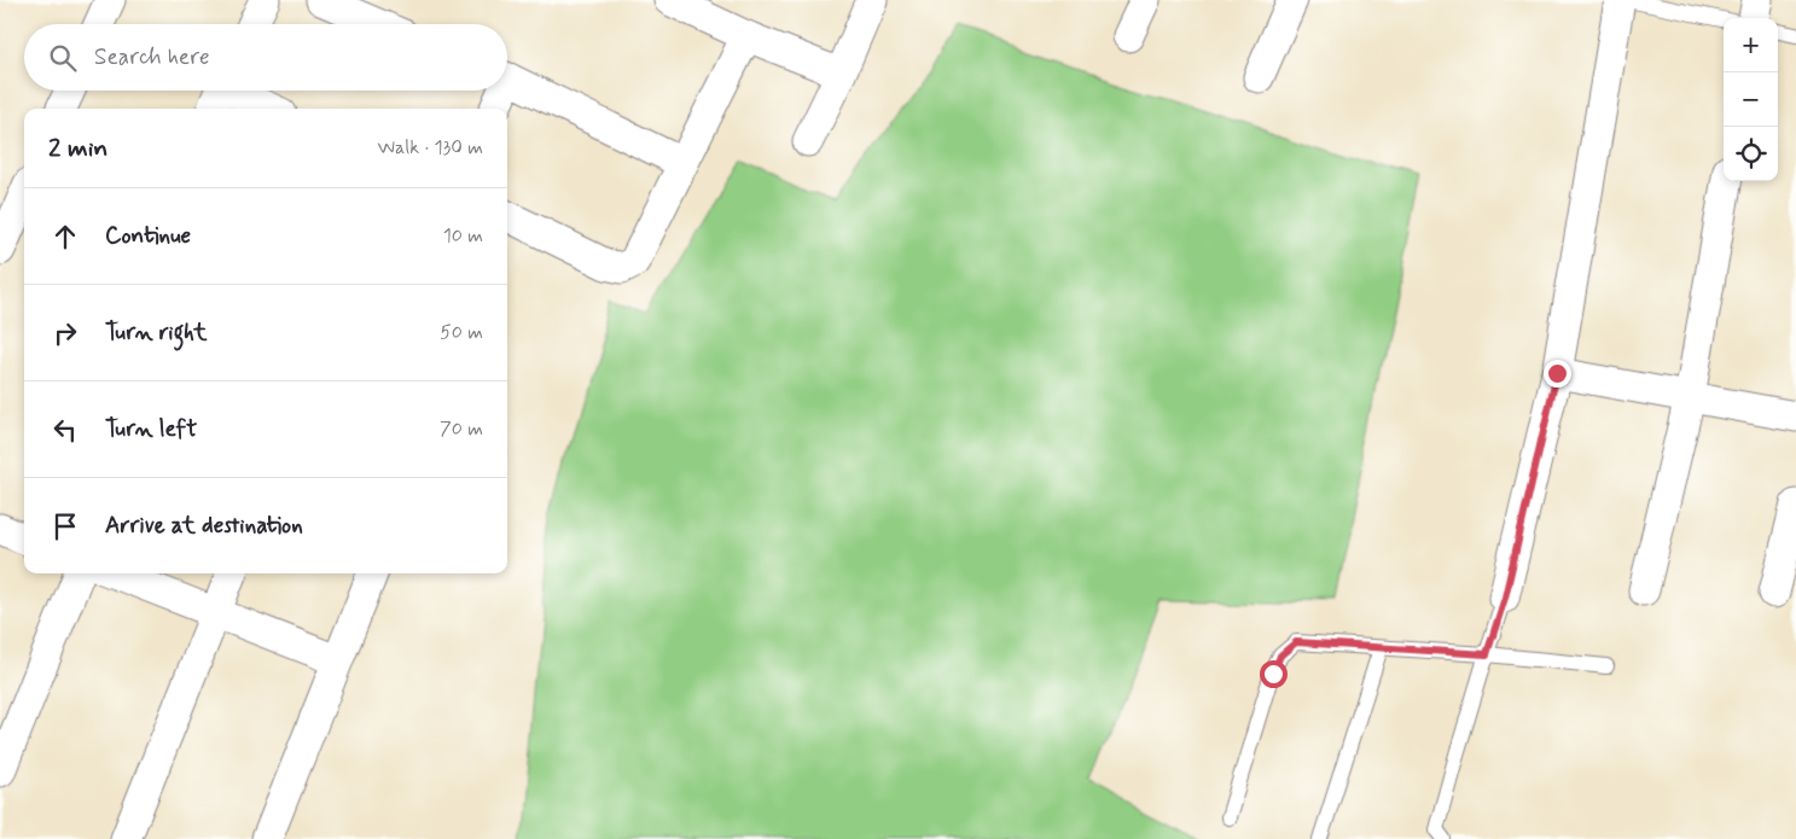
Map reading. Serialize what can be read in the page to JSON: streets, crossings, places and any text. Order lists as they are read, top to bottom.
{
  "page": {
    "map_buttons": ["+", "−"],
    "search": "Search here",
    "heading": ["2 min", "Walk · 130 m"],
    "list": [
      ["Continue", "10 m"],
      ["Turn right", "50 m"],
      ["Turn left", "70 m"],
      "Arrive at destination"
    ]
  }
}
